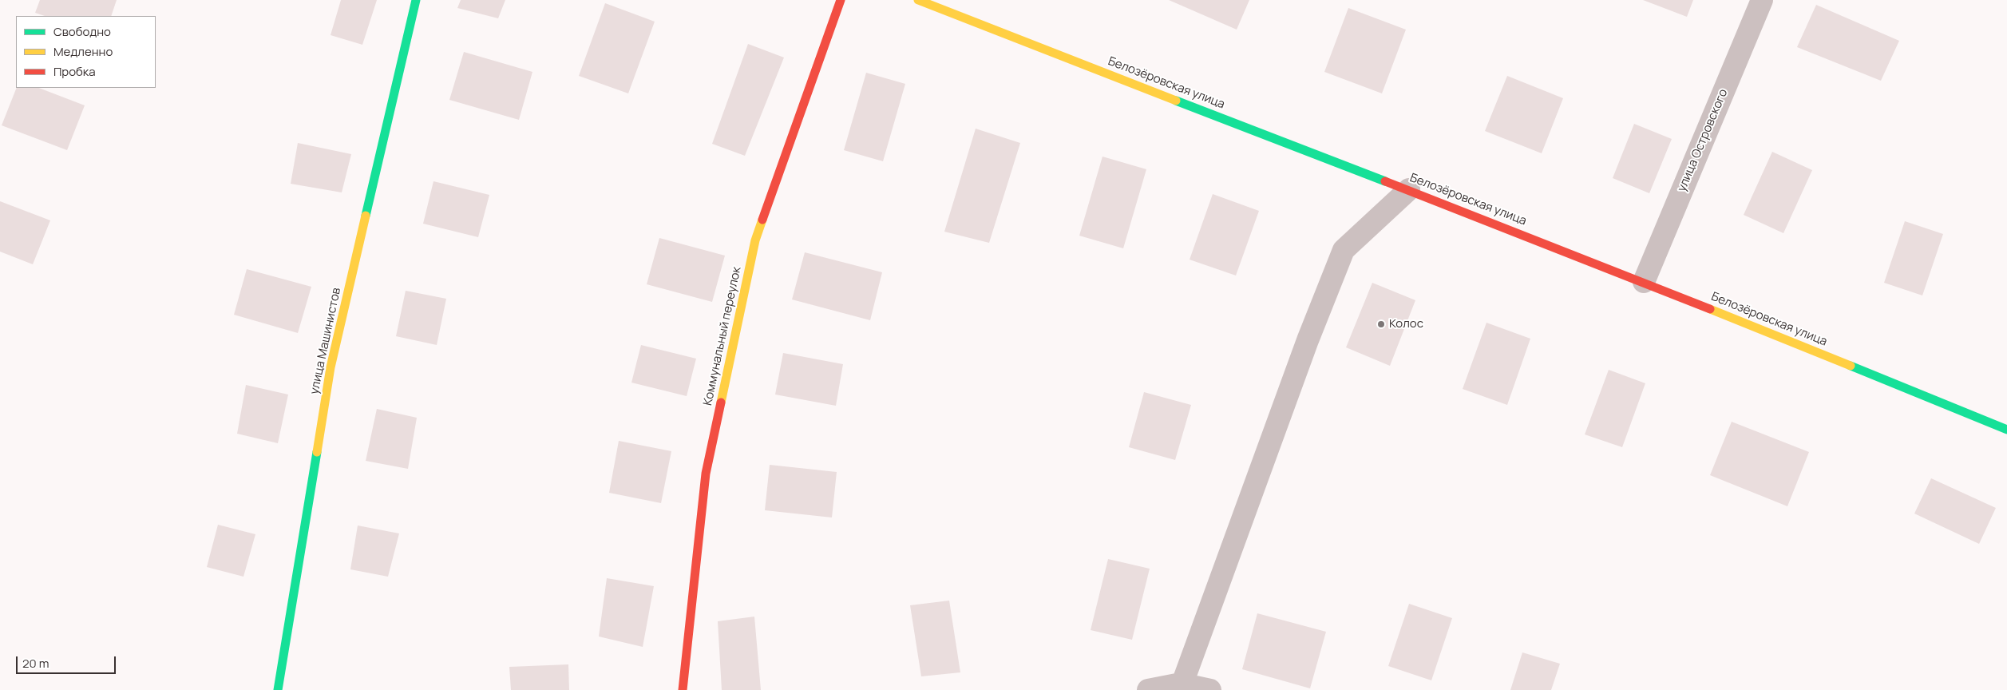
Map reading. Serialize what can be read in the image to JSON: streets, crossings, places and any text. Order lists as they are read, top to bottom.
{
  "streets": {
    "street": [
      "Белозёровская улица",
      "улица Островского",
      "Коммунальный переулок",
      "улица Машинистов"
    ]
  },
  "crossings": [
    ["Белозёровская улица", "улица Островского"]
  ],
  "places": ["Колос"],
  "legend": ["Свободно", "Медленно", "Пробка"],
  "scale_bar": "20 m"
}
